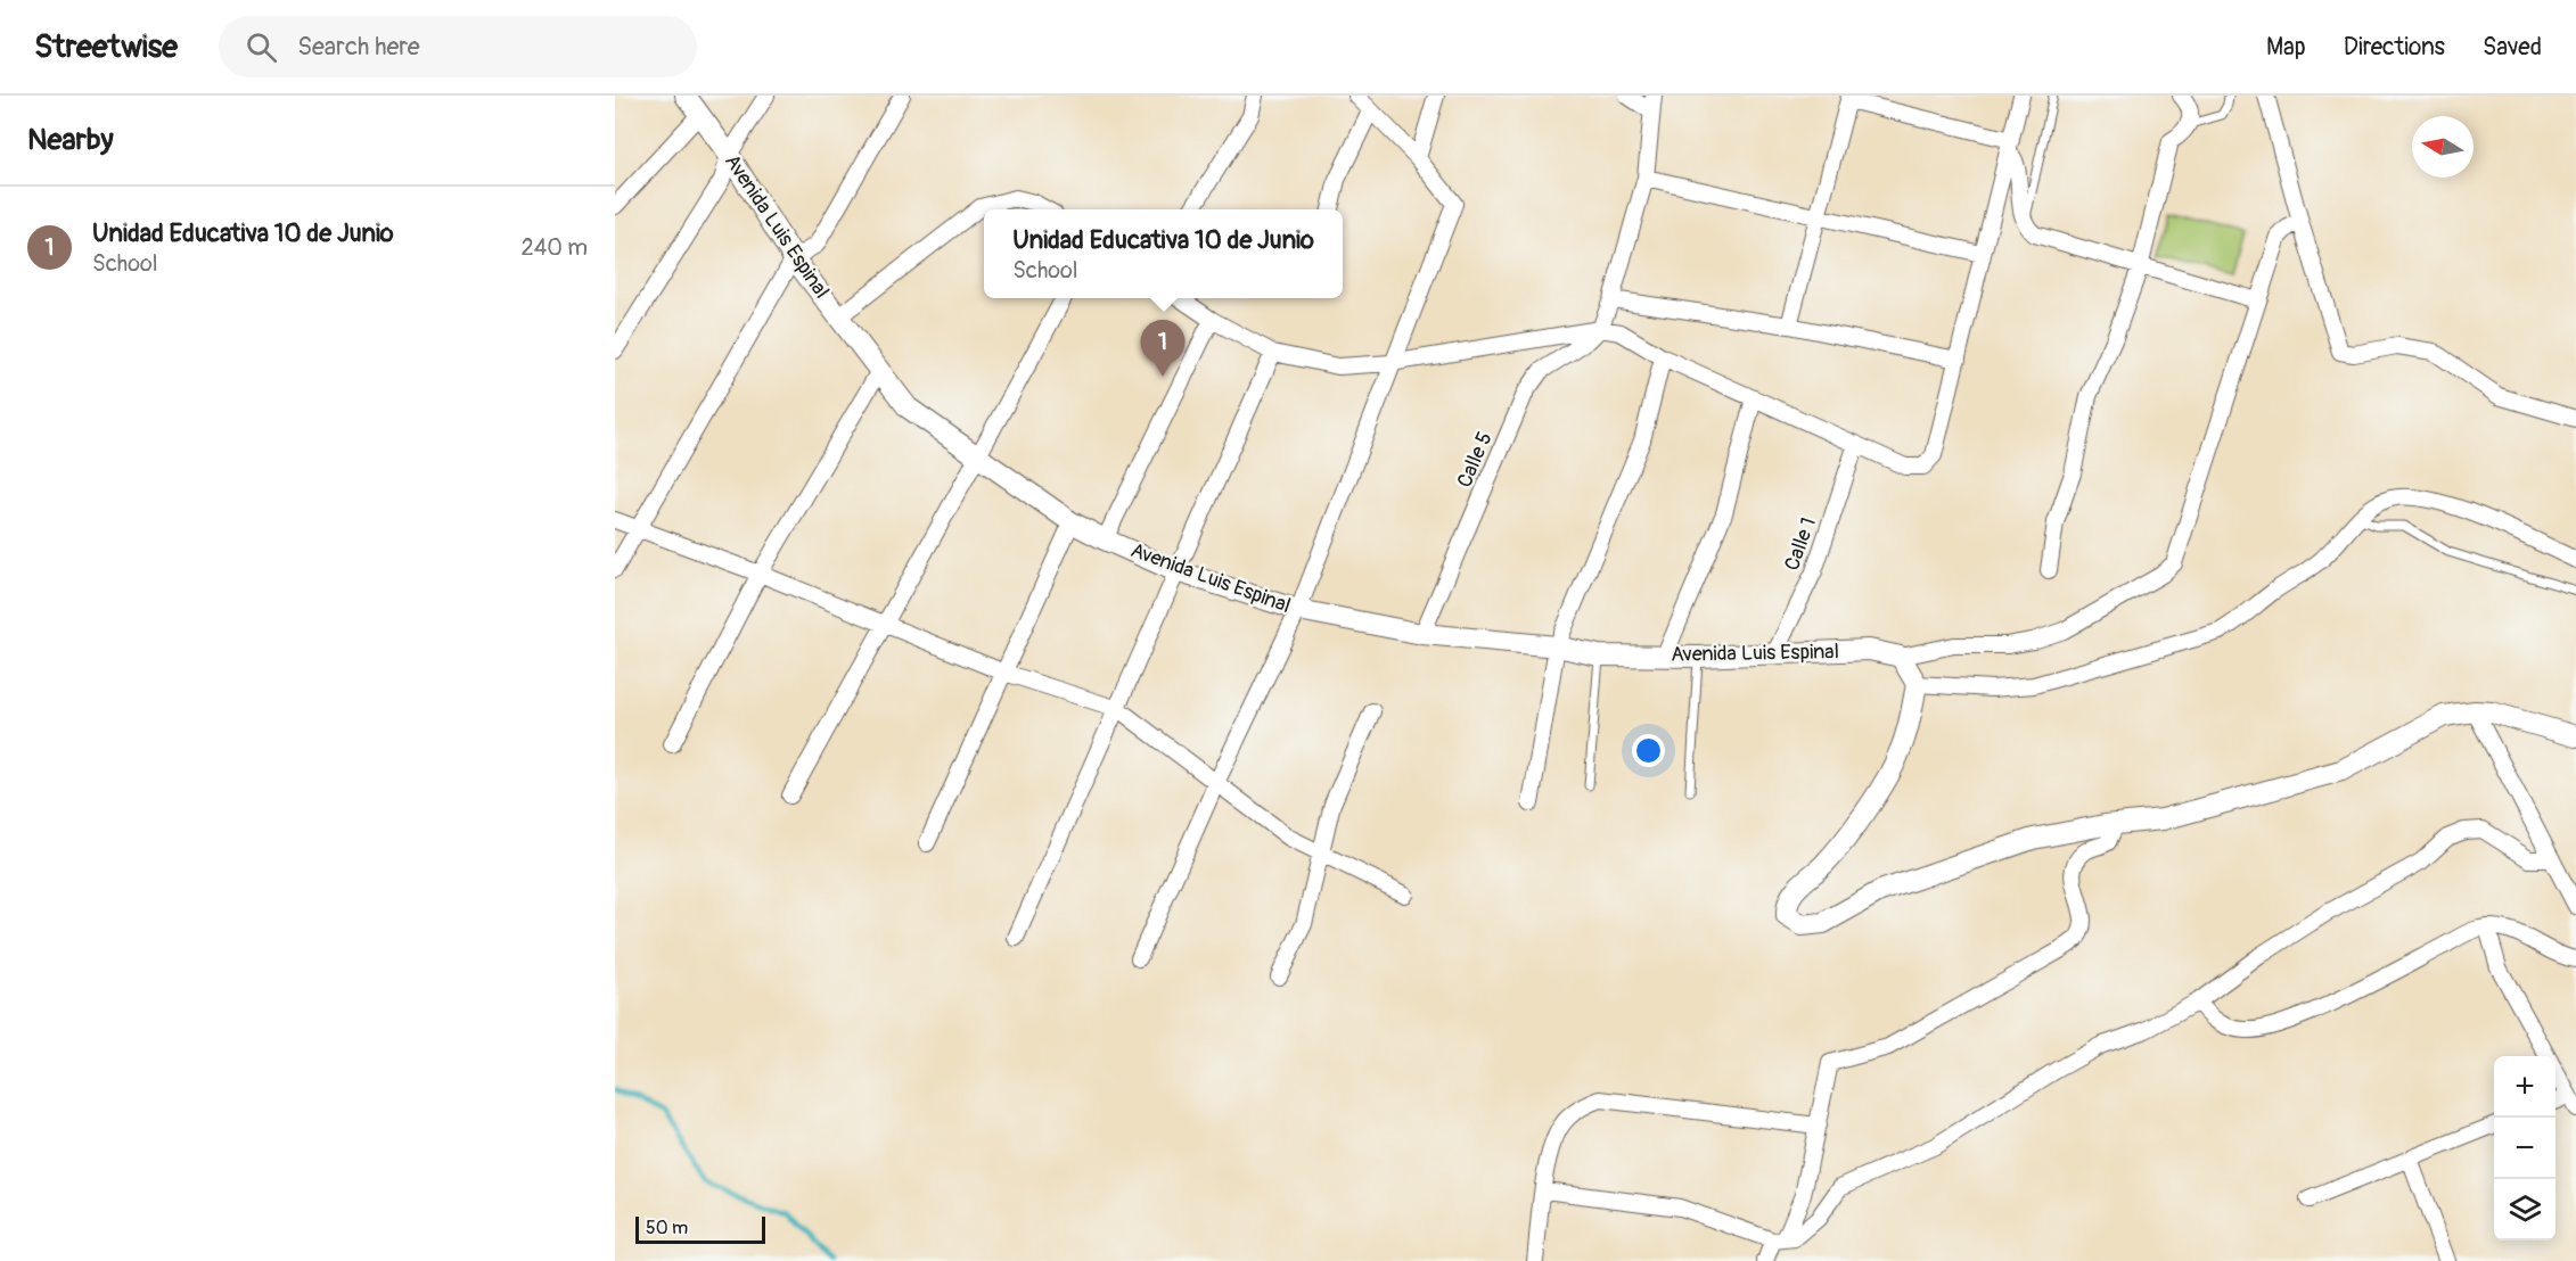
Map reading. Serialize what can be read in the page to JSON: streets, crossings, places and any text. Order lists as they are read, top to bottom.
{
  "streets": {
    "street": ["Avenida Luis Espinal", "Calle 5", "Calle 1"]
  },
  "crossings": [
    ["Avenida Luis Espinal", "Calle 5"],
    ["Avenida Luis Espinal", "Calle 1"]
  ],
  "scale_bar": "50 m",
  "north": "left",
  "page": {
    "header": "Streetwise",
    "search": "Search here",
    "nav": ["Map", "Directions", "Saved"],
    "heading": "Nearby",
    "list": [
      {
        "mark": "1",
        "name": "Unidad Educativa 10 de Junio",
        "note": "School",
        "value": "240 m"
      }
    ],
    "popup": ["Unidad Educativa 10 de Junio", "School"],
    "pins": "1",
    "map_buttons": ["+", "−"],
    "scale": "50 m"
  }
}
